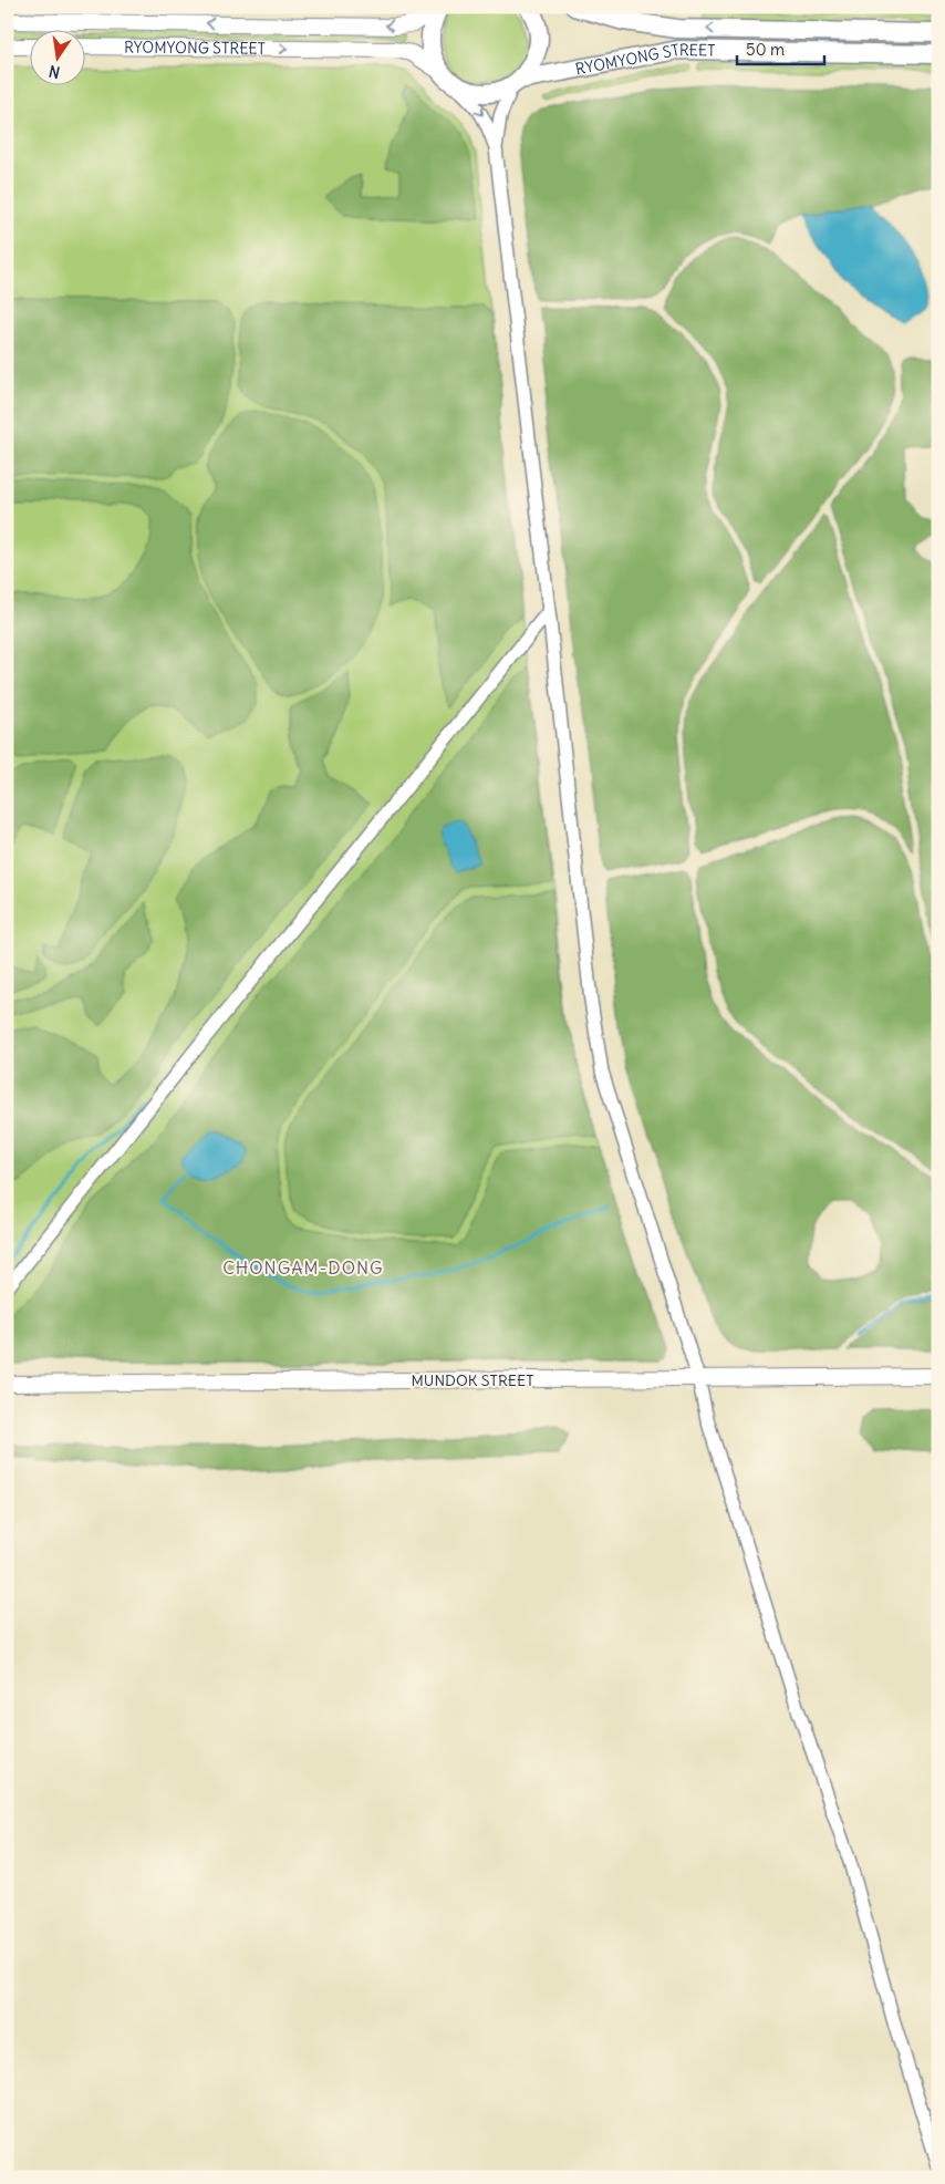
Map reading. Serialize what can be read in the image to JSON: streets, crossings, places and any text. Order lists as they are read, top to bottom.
{
  "streets": {
    "highway": ["RYOMYONG STREET"],
    "main road": ["MUNDOK STREET"]
  },
  "districts": ["CHONGAM-DONG"],
  "scale_bar": "50 m",
  "north": "bottom"
}
